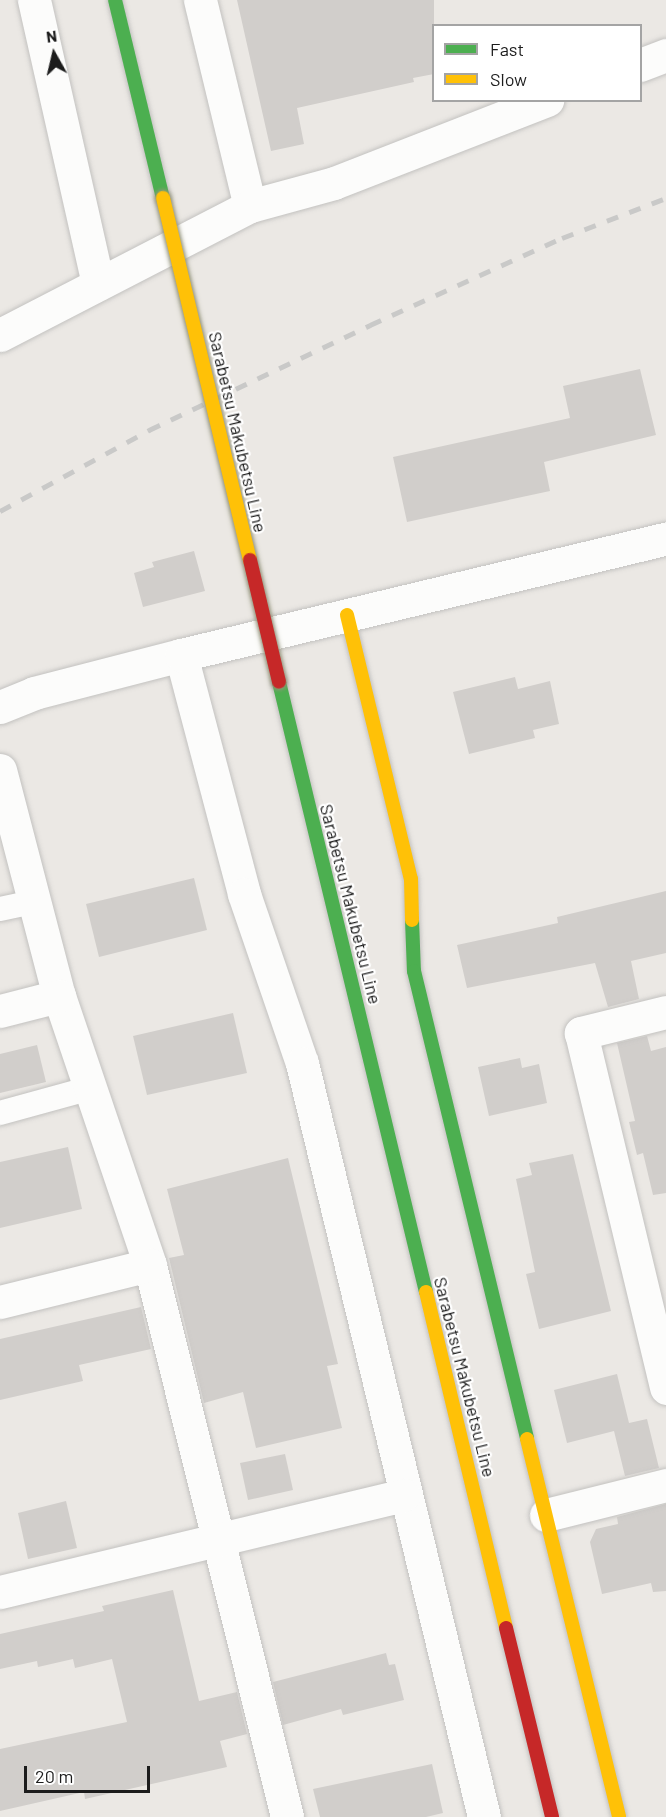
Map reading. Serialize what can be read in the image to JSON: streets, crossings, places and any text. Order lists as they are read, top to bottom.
{
  "streets": {
    "main road": ["Sarabetsu Makubetsu Line"]
  },
  "legend": ["Fast", "Slow"],
  "scale_bar": "20 m",
  "north": "top"
}
